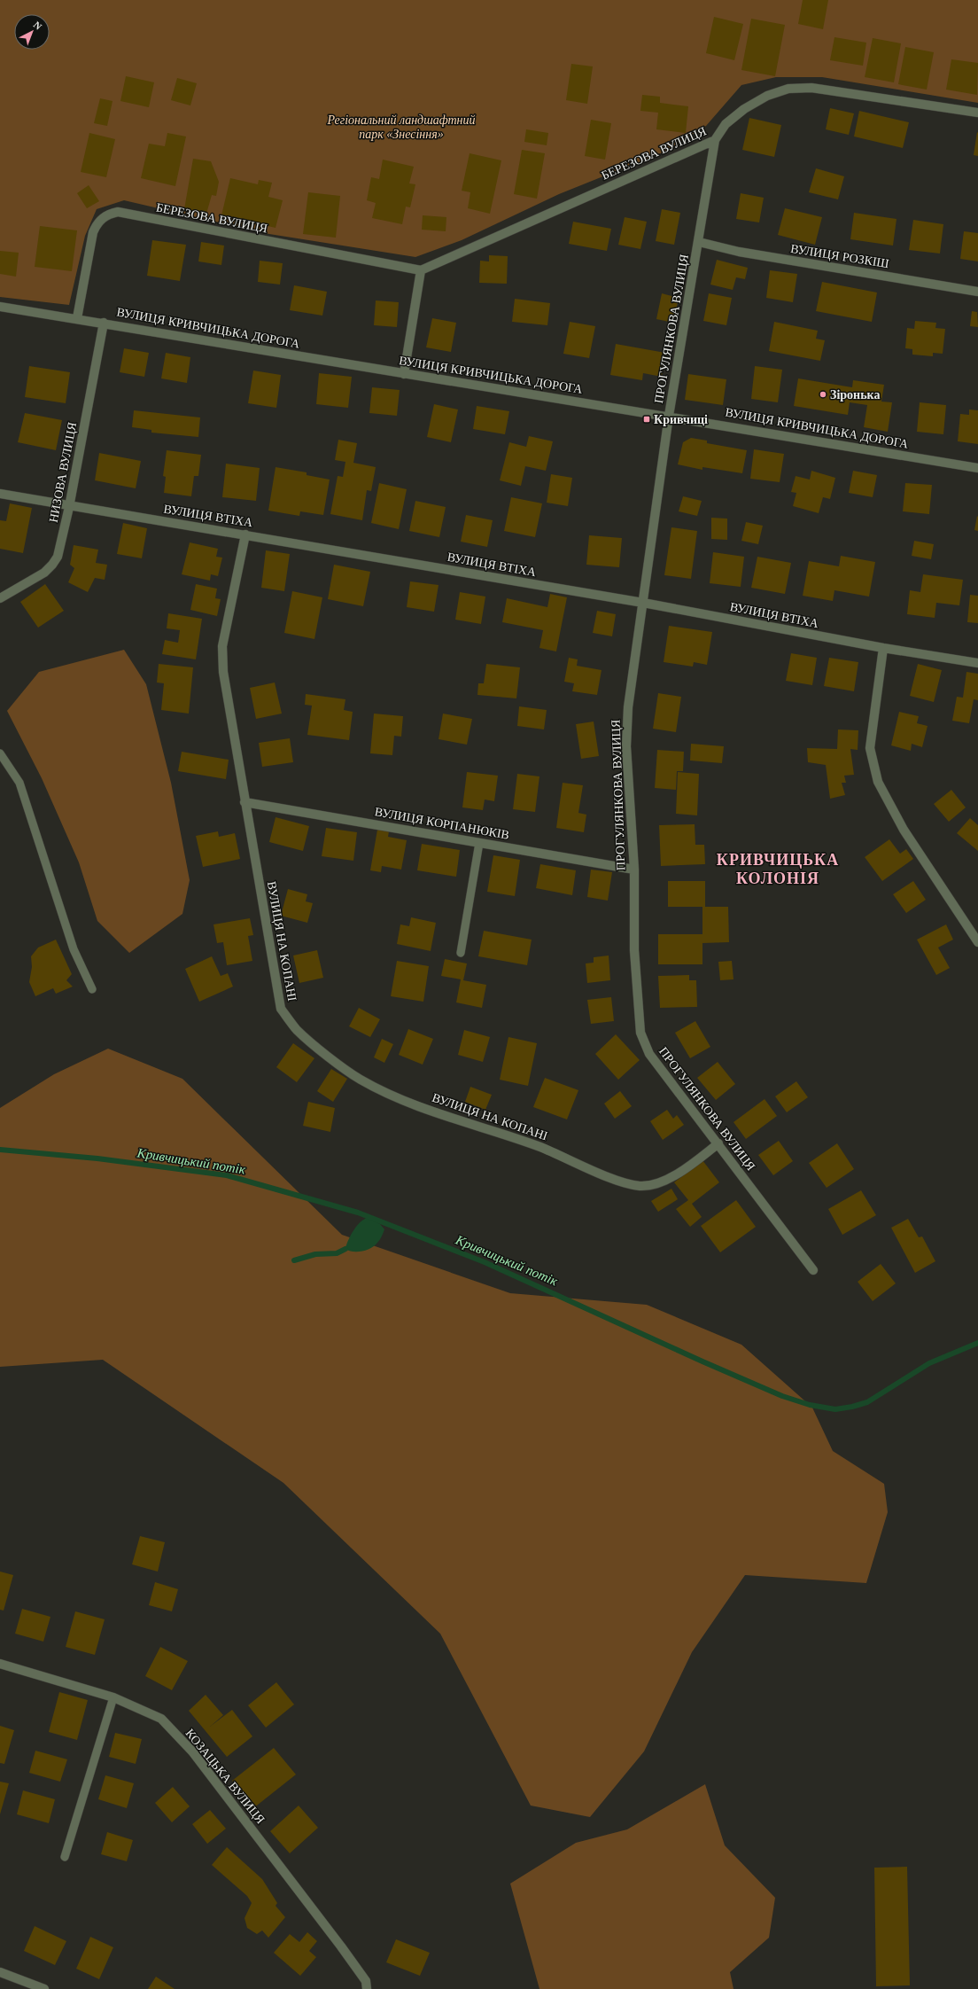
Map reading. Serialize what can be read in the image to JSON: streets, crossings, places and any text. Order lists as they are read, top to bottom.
{
  "streets": {
    "street": [
      "БЕРЕЗОВА ВУЛИЦЯ",
      "ВУЛИЦЯ РОЗКІШ",
      "ВУЛИЦЯ КРИВЧИЦЬКА ДОРОГА",
      "ПРОГУЛЯНКОВА ВУЛИЦЯ",
      "НИЗОВА ВУЛИЦЯ",
      "ВУЛИЦЯ ВТІХА",
      "ВУЛИЦЯ КОРПАНЮКІВ",
      "ВУЛИЦЯ НА КОПАНІ",
      "КОЗАЦЬКА ВУЛИЦЯ"
    ]
  },
  "crossings": [
    ["БЕРЕЗОВА ВУЛИЦЯ", "ВУЛИЦЯ КРИВЧИЦЬКА ДОРОГА"],
    ["БЕРЕЗОВА ВУЛИЦЯ", "ПРОГУЛЯНКОВА ВУЛИЦЯ"],
    ["ВУЛИЦЯ РОЗКІШ", "ПРОГУЛЯНКОВА ВУЛИЦЯ"],
    ["ВУЛИЦЯ КРИВЧИЦЬКА ДОРОГА", "ПРОГУЛЯНКОВА ВУЛИЦЯ"],
    ["ВУЛИЦЯ КРИВЧИЦЬКА ДОРОГА", "НИЗОВА ВУЛИЦЯ"],
    ["ПРОГУЛЯНКОВА ВУЛИЦЯ", "ВУЛИЦЯ ВТІХА"],
    ["ПРОГУЛЯНКОВА ВУЛИЦЯ", "ВУЛИЦЯ КОРПАНЮКІВ"],
    ["ПРОГУЛЯНКОВА ВУЛИЦЯ", "ВУЛИЦЯ НА КОПАНІ"],
    ["НИЗОВА ВУЛИЦЯ", "ВУЛИЦЯ ВТІХА"],
    ["ВУЛИЦЯ ВТІХА", "ВУЛИЦЯ НА КОПАНІ"],
    ["ВУЛИЦЯ КОРПАНЮКІВ", "ВУЛИЦЯ НА КОПАНІ"]
  ],
  "districts": ["КРИВЧИЦЬКА КОЛОНІЯ"],
  "water": ["Кривчицький потік"],
  "parks": ["Регіональний ландшафтний парк «Знесіння»"],
  "places": {
    "other": ["Зіронька"],
    "transit": ["Кривчиці"]
  },
  "north": "top right"
}
